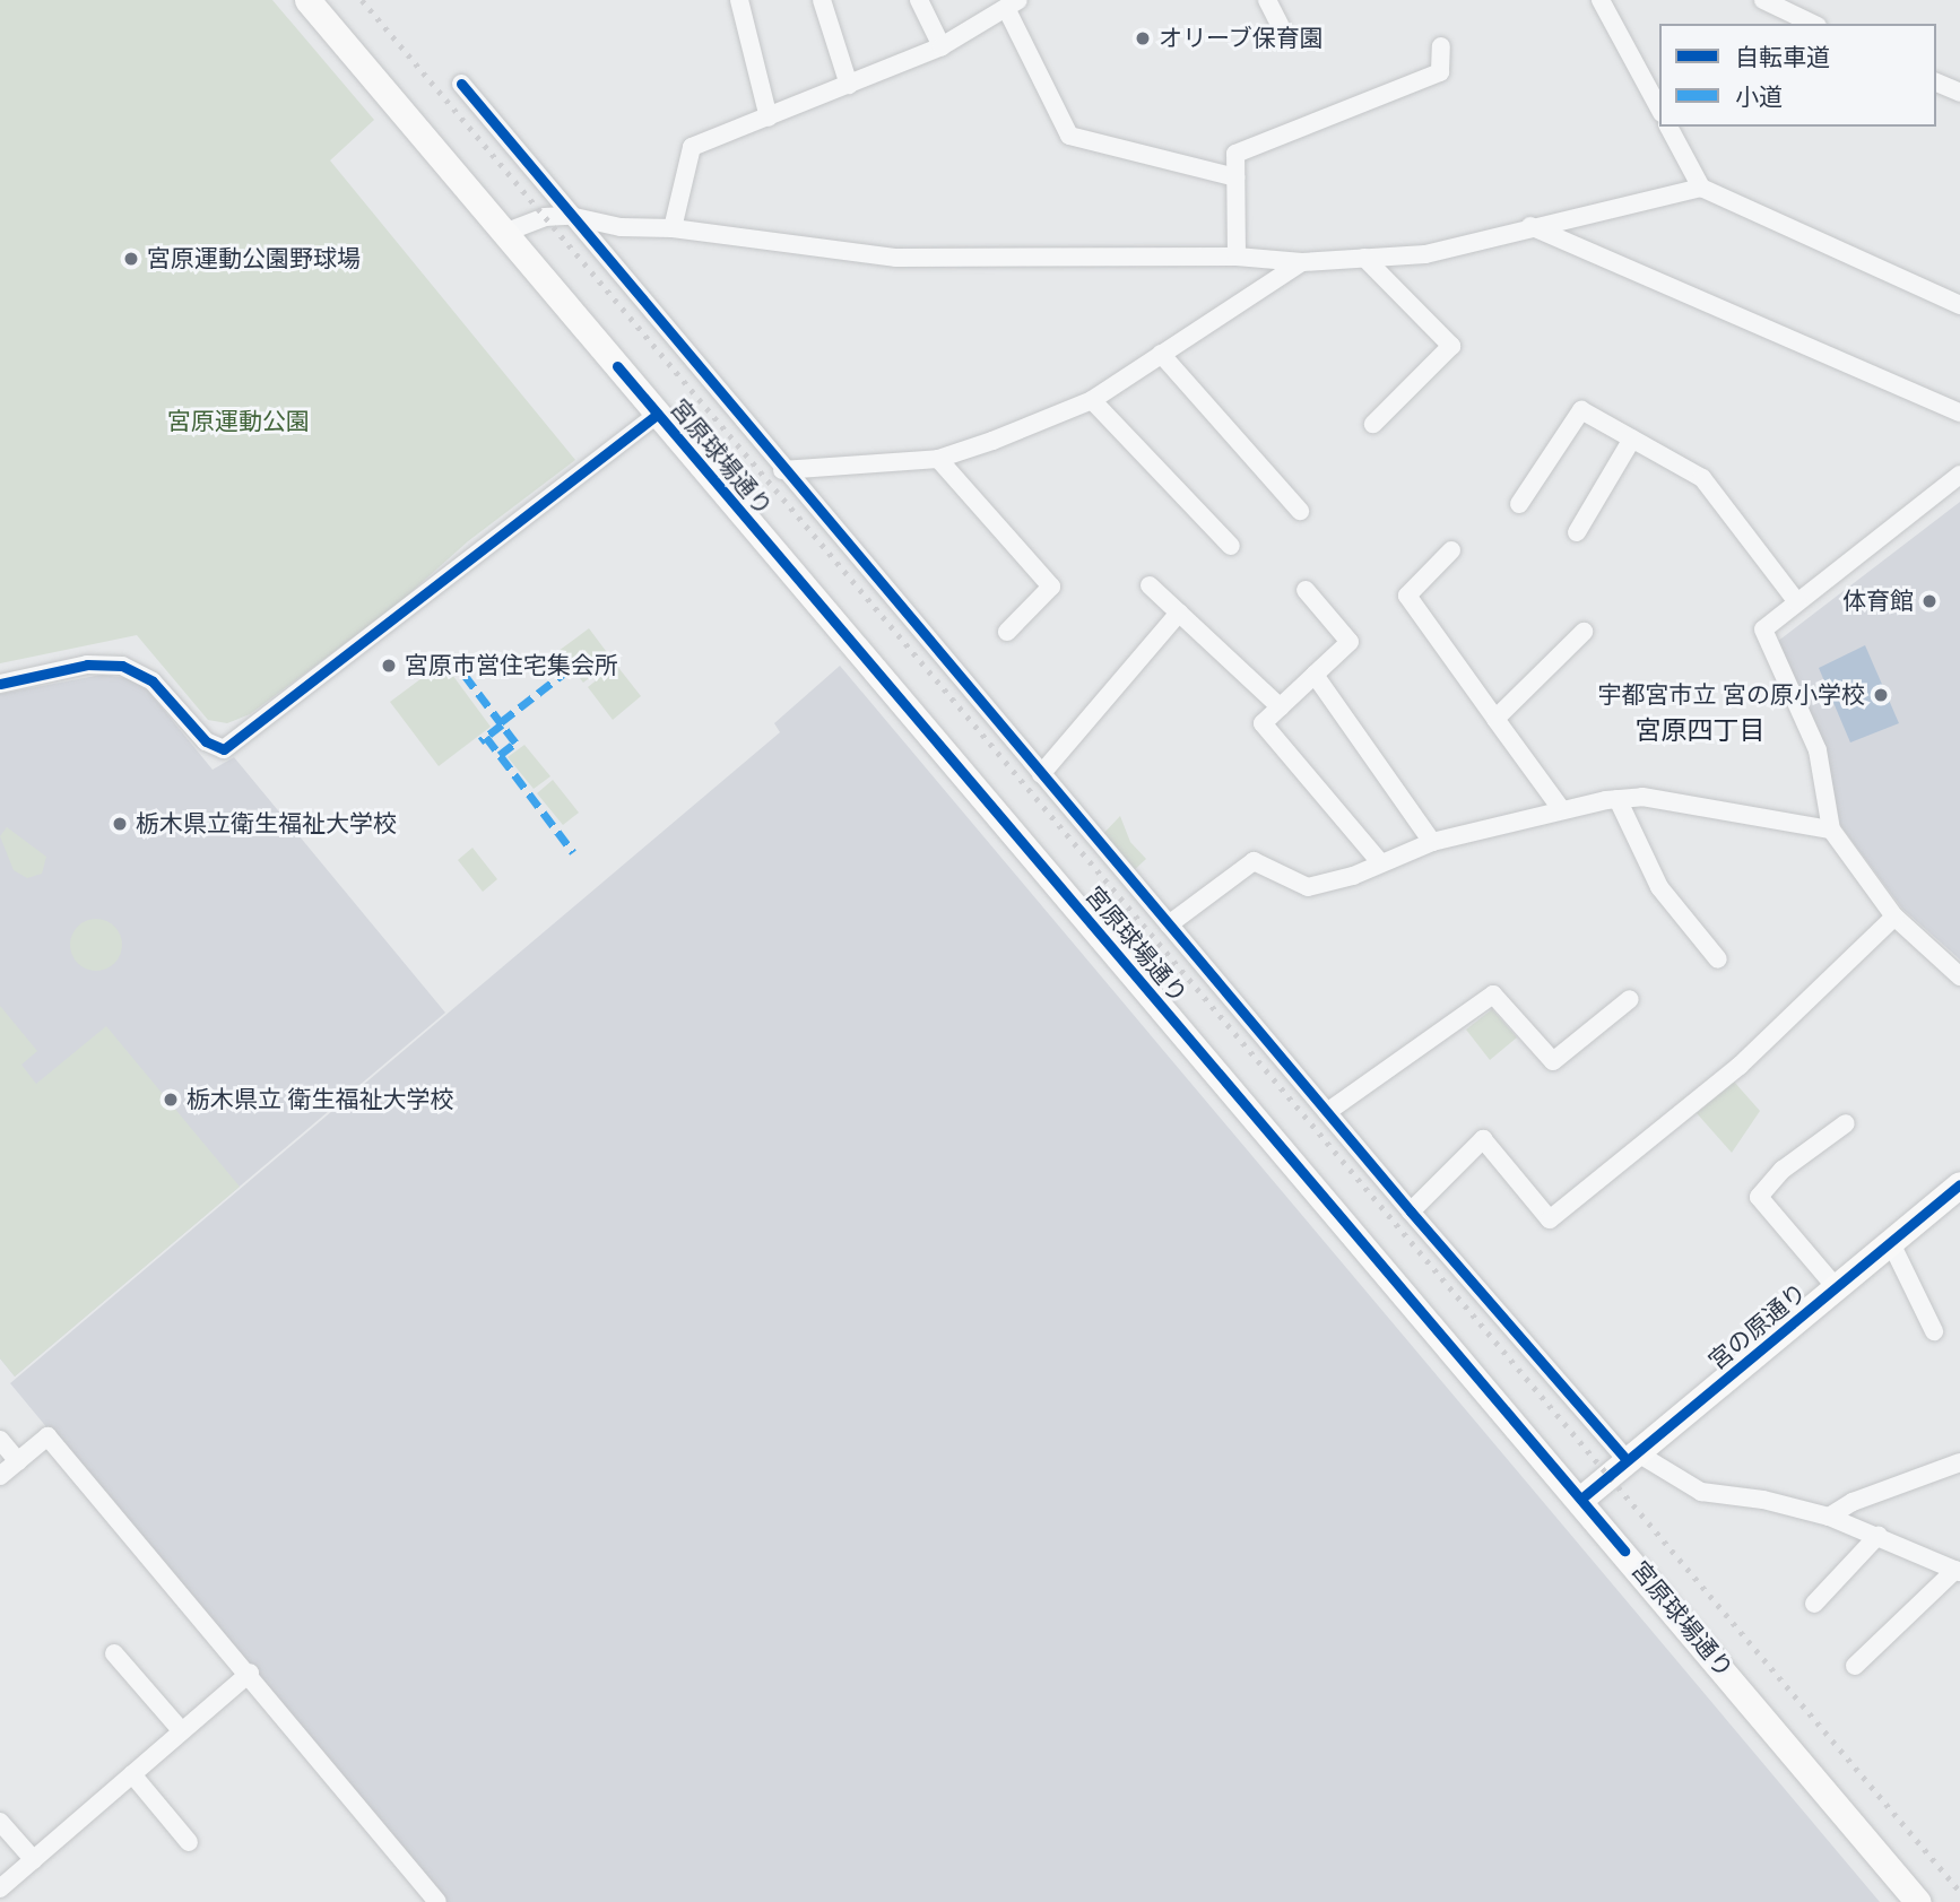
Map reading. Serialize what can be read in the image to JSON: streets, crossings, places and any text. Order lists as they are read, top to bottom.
{
  "streets": {
    "street": ["宮原球場通り", "宮の原通り"]
  },
  "crossings": [
    ["宮原球場通り", "宮の原通り"]
  ],
  "districts": ["宮原四丁目"],
  "parks": ["宮原運動公園"],
  "places": [
    "オリーブ保育園",
    "宮原運動公園野球場",
    "体育館",
    "宮原市営住宅集会所",
    "宇都宮市立 宮の原小学校",
    "栃木県立衛生福祉大学校",
    "栃木県立 衛生福祉大学校"
  ],
  "legend": ["自転車道", "小道"]
}
